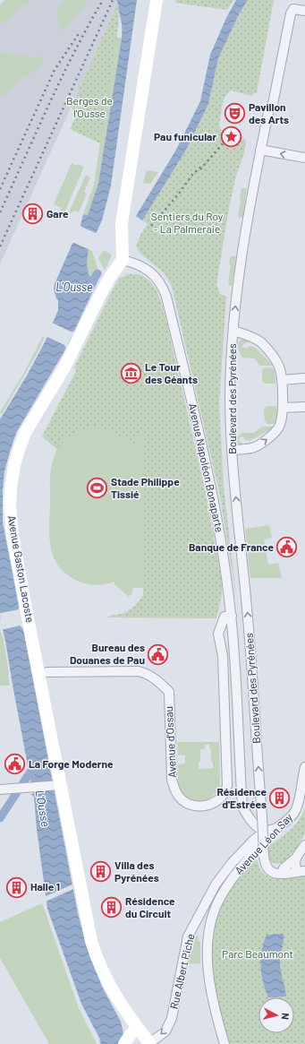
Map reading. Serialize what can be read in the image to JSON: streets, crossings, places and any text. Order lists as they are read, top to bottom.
{
  "streets": {
    "main road": ["Avenue Gaston Lacoste"],
    "street": [
      "Boulevard des Pyrénées",
      "Avenue Napoléon Bonaparte",
      "Avenue d'Ossau",
      "Avenue Léon Say",
      "Rue Albert Piche"
    ]
  },
  "crossings": [
    ["Avenue Napoléon Bonaparte", "Avenue Gaston Lacoste"],
    ["Avenue Napoléon Bonaparte", "Avenue d'Ossau"],
    ["Avenue Napoléon Bonaparte", "Rue Albert Piche"],
    ["Avenue Gaston Lacoste", "Avenue d'Ossau"]
  ],
  "one_way": ["Boulevard des Pyrénées", "Rue Albert Piche"],
  "water": ["L'Ousse"],
  "parks": ["Berges de l'Ousse", "Sentiers du Roy - La Palmeraie", "Parc Beaumont"],
  "places": {
    "theatre": ["Pavillon des Arts"],
    "place": ["Pau funicular"],
    "building": [
      "Gare",
      "Résidence d'Estrées",
      "Villa des Pyrénées",
      "Halle 1",
      "Résidence du Circuit"
    ],
    "museum": ["Le Tour des Géants"],
    "sports": ["Stade Philippe Tissié"],
    "public building": ["Banque de France", "Bureau des Douanes de Pau", "La Forge Moderne"]
  },
  "north": "right"
}
